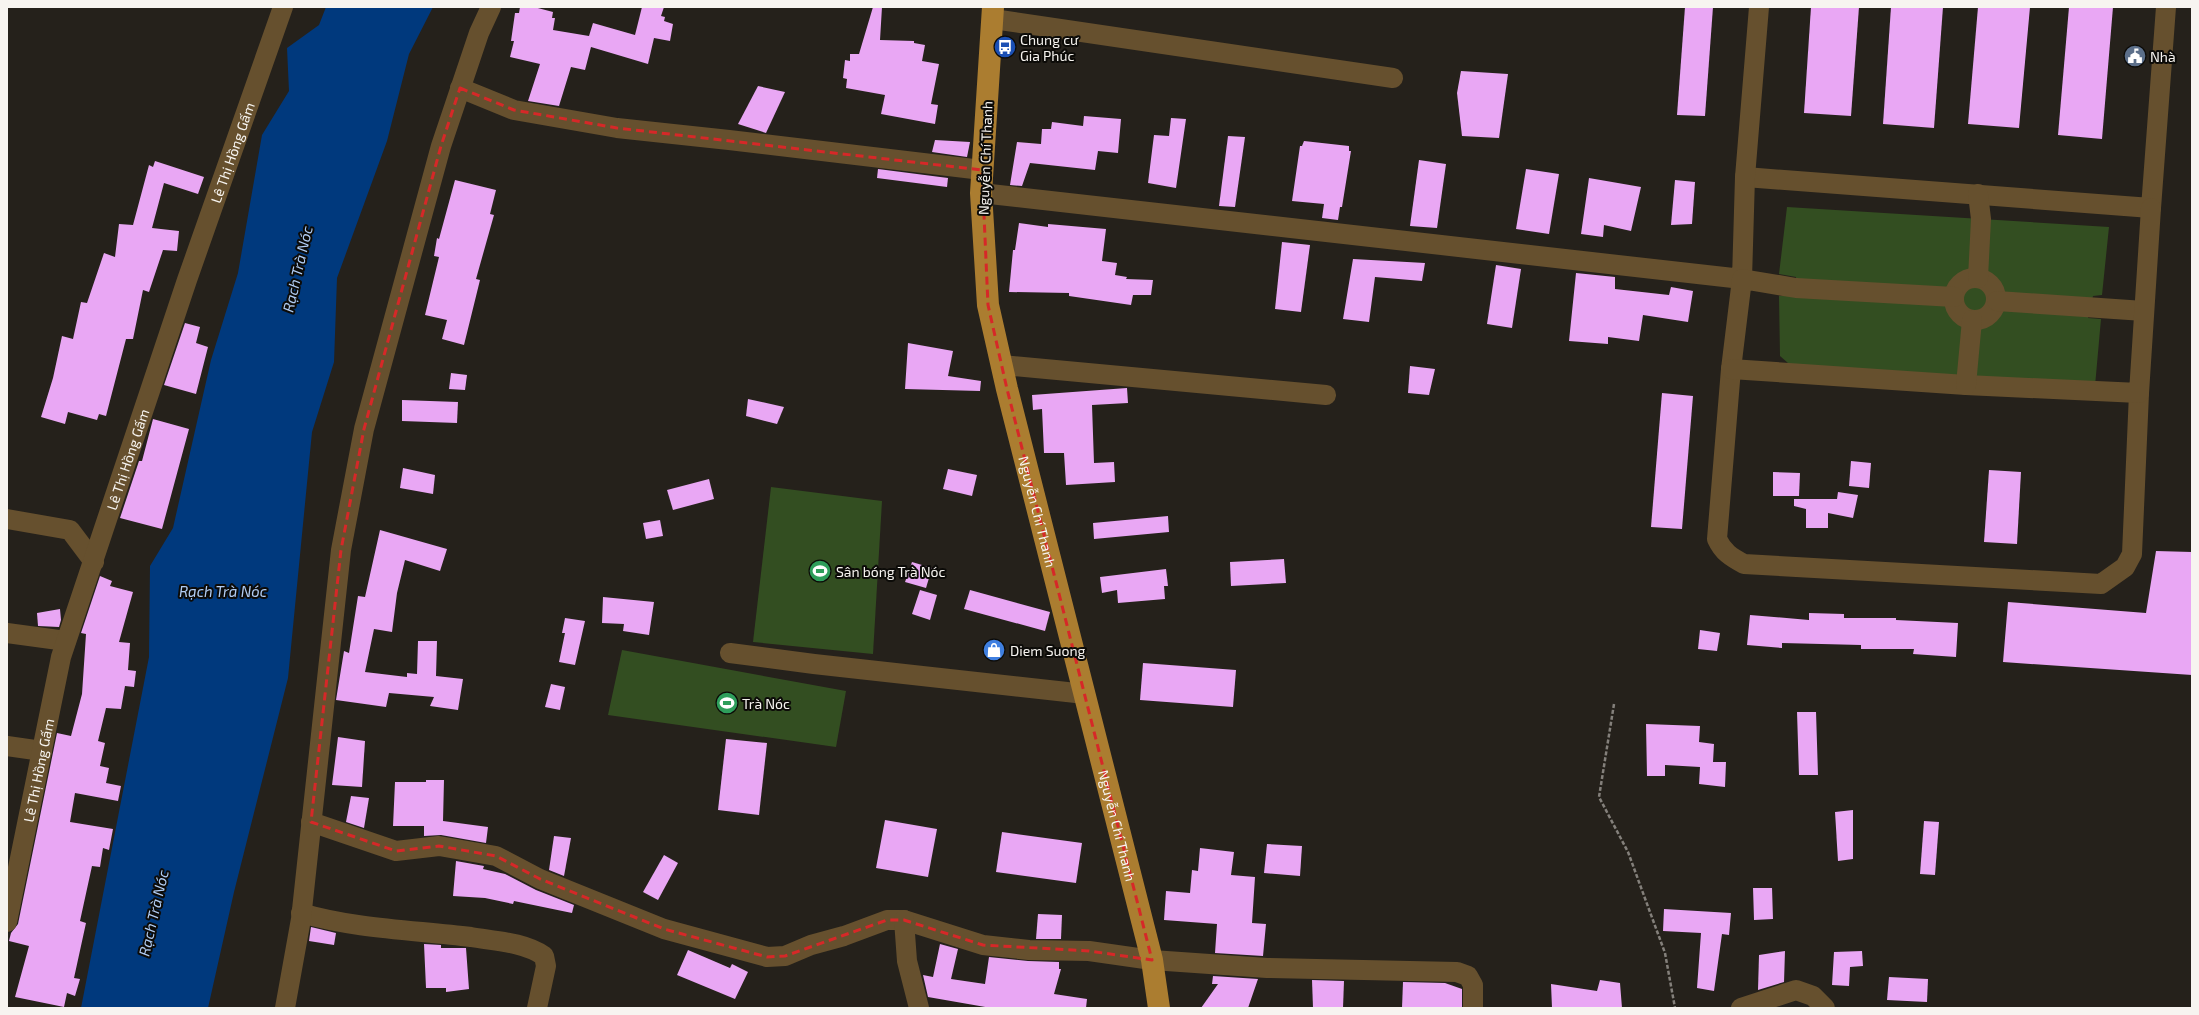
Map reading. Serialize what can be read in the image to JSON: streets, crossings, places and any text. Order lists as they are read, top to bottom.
{
  "streets": {
    "main road": ["Nguyễn Chí Thanh"],
    "street": ["Lê Thị Hồng Gấm"]
  },
  "water": ["Rạch Trà Nóc"],
  "places": {
    "bus stop": ["Chung cư Gia Phúc"],
    "public building": ["Nhà"],
    "sports": ["Sân bóng Trà Nóc", "Trà Nóc"],
    "shop": ["Diem Suong"]
  }
}
